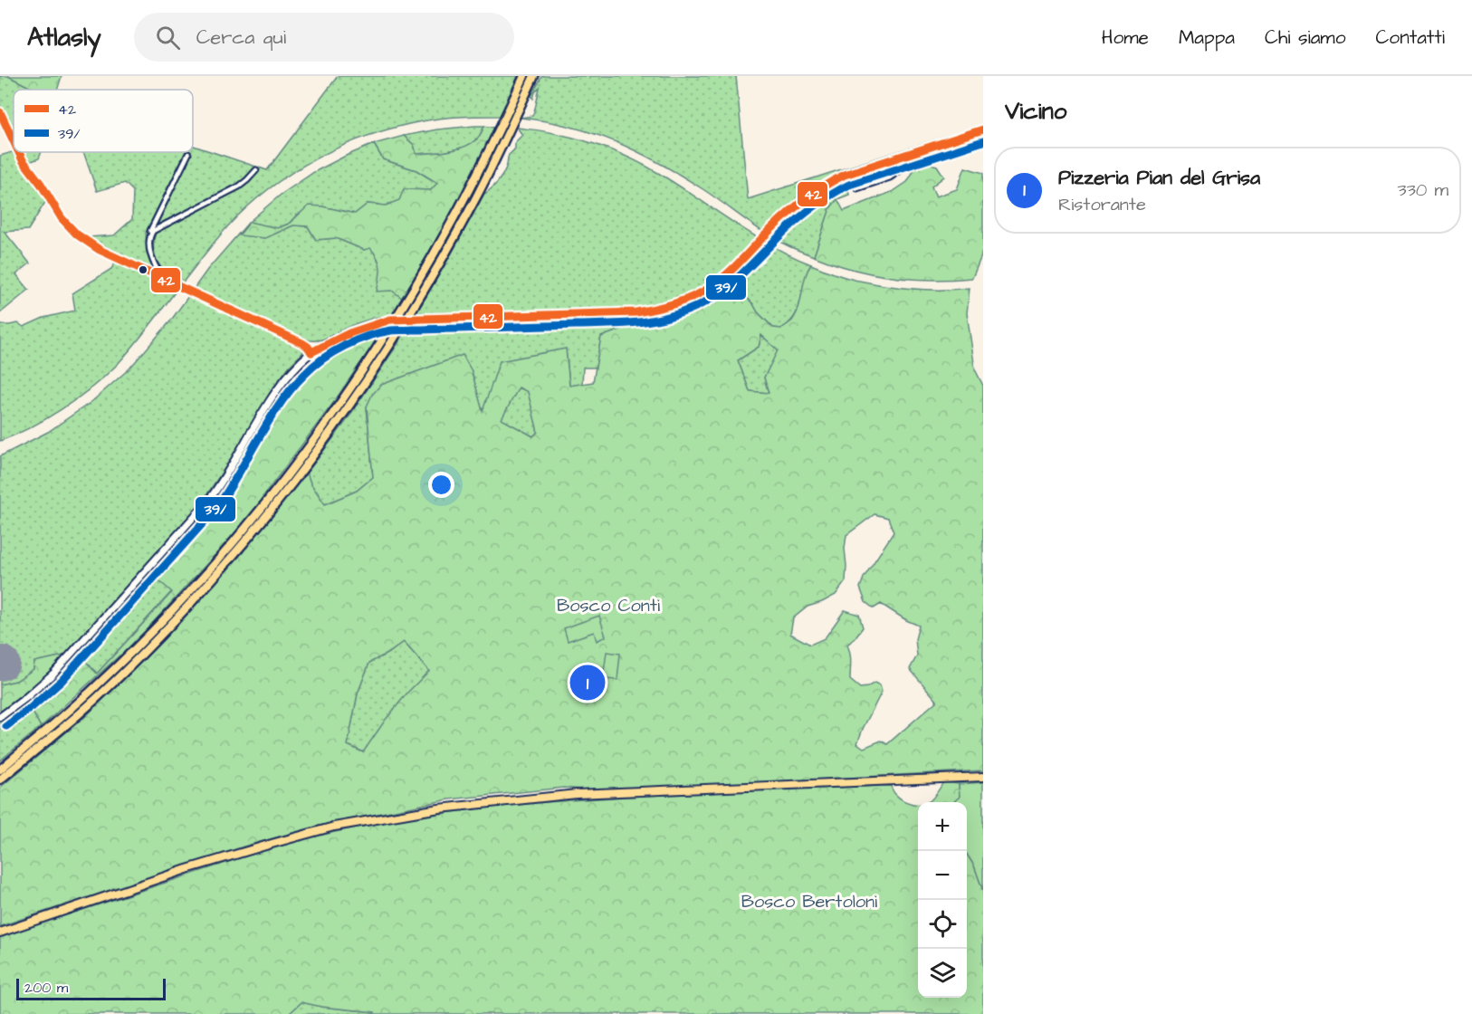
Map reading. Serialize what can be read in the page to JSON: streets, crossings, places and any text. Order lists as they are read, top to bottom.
{
  "parks": ["Bosco Conti", "Bosco Bertoloni"],
  "lines": ["transit line 42", "transit line 39/"],
  "legend": ["42", "39/"],
  "scale_bar": "200 m",
  "page": {
    "header": "Atlasly",
    "search": "Cerca qui",
    "nav": [
      "Home",
      "Mappa",
      "Chi siamo",
      "Contatti"
    ],
    "heading": "Vicino",
    "list": [
      {
        "mark": "1",
        "name": "Pizzeria Pian del Grisa",
        "note": "Ristorante",
        "value": "330 m"
      }
    ],
    "pins": "1",
    "map_buttons": ["+", "−"],
    "scale": "200 m"
  }
}
